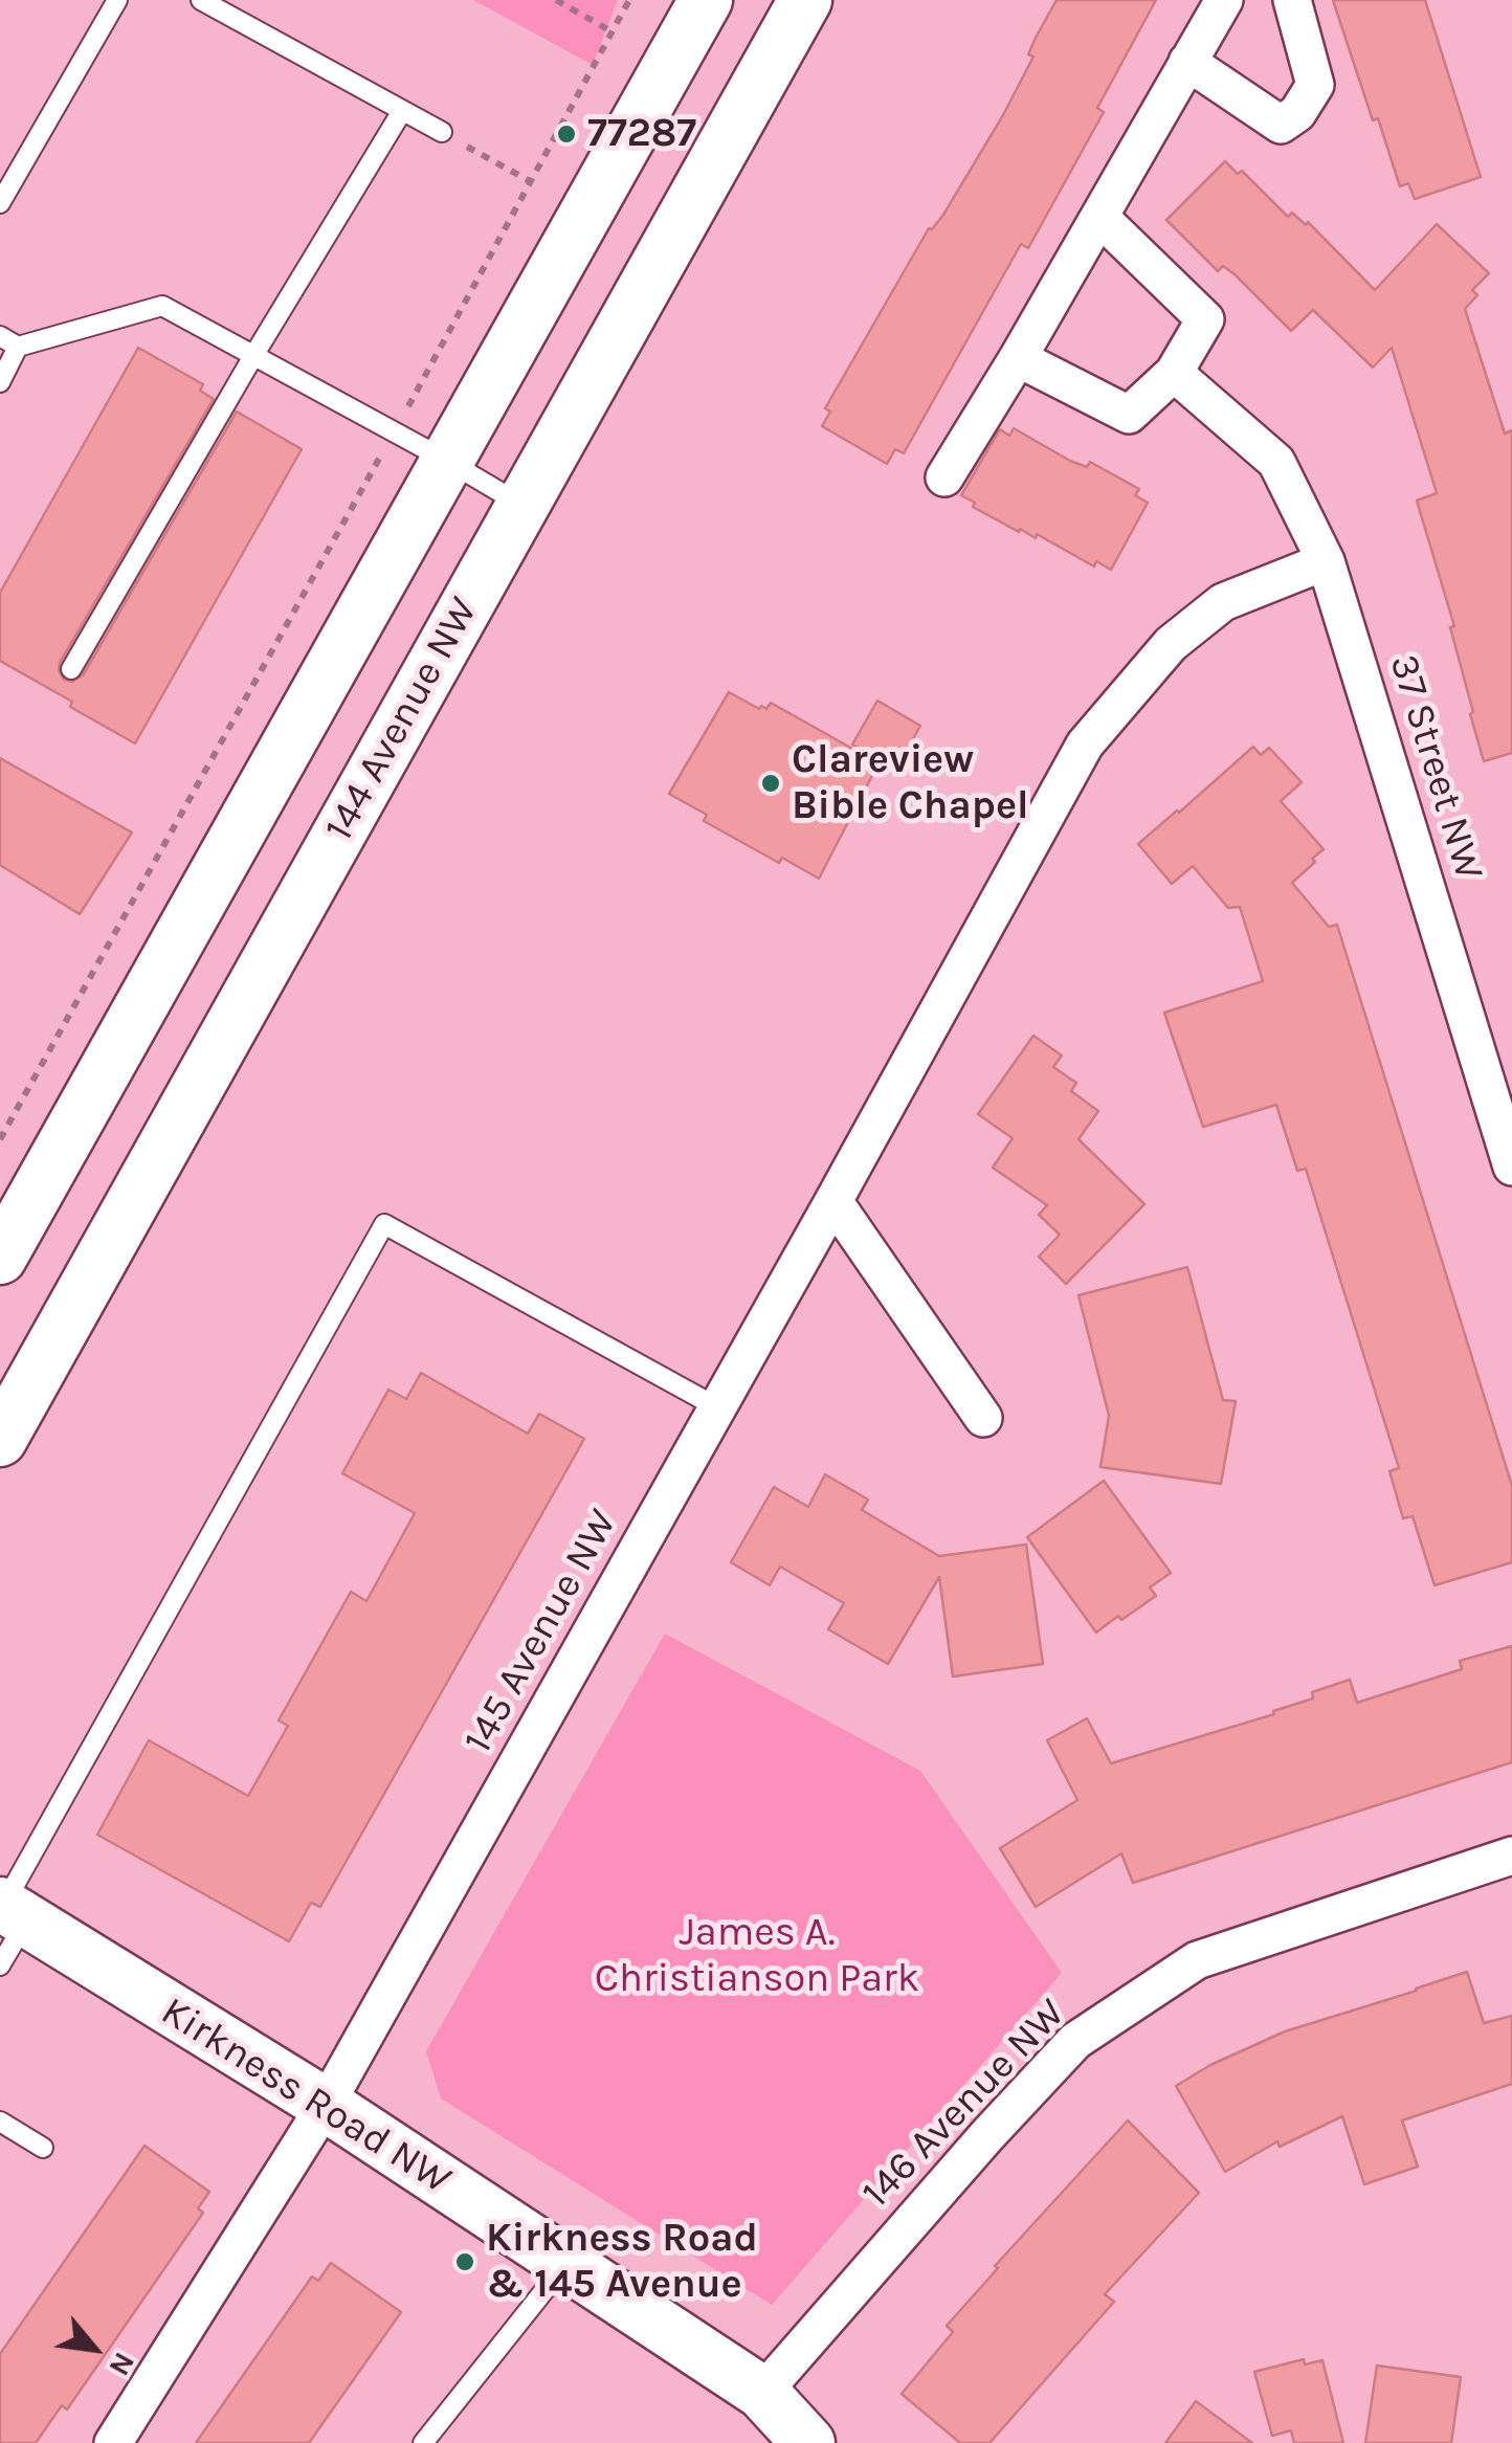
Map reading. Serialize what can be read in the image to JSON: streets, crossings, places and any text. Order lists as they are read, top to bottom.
{
  "streets": {
    "main road": ["144 Avenue NW", "Kirkness Road NW"],
    "street": ["37 Street NW", "145 Avenue NW", "146 Avenue NW"]
  },
  "crossings": [
    ["37 Street NW", "145 Avenue NW"],
    ["145 Avenue NW", "Kirkness Road NW"],
    ["Kirkness Road NW", "146 Avenue NW"]
  ],
  "parks": ["James A. Christianson Park"],
  "places": ["77287", "Clareview Bible Chapel", "Kirkness Road & 145 Avenue"],
  "north": "bottom right"
}
